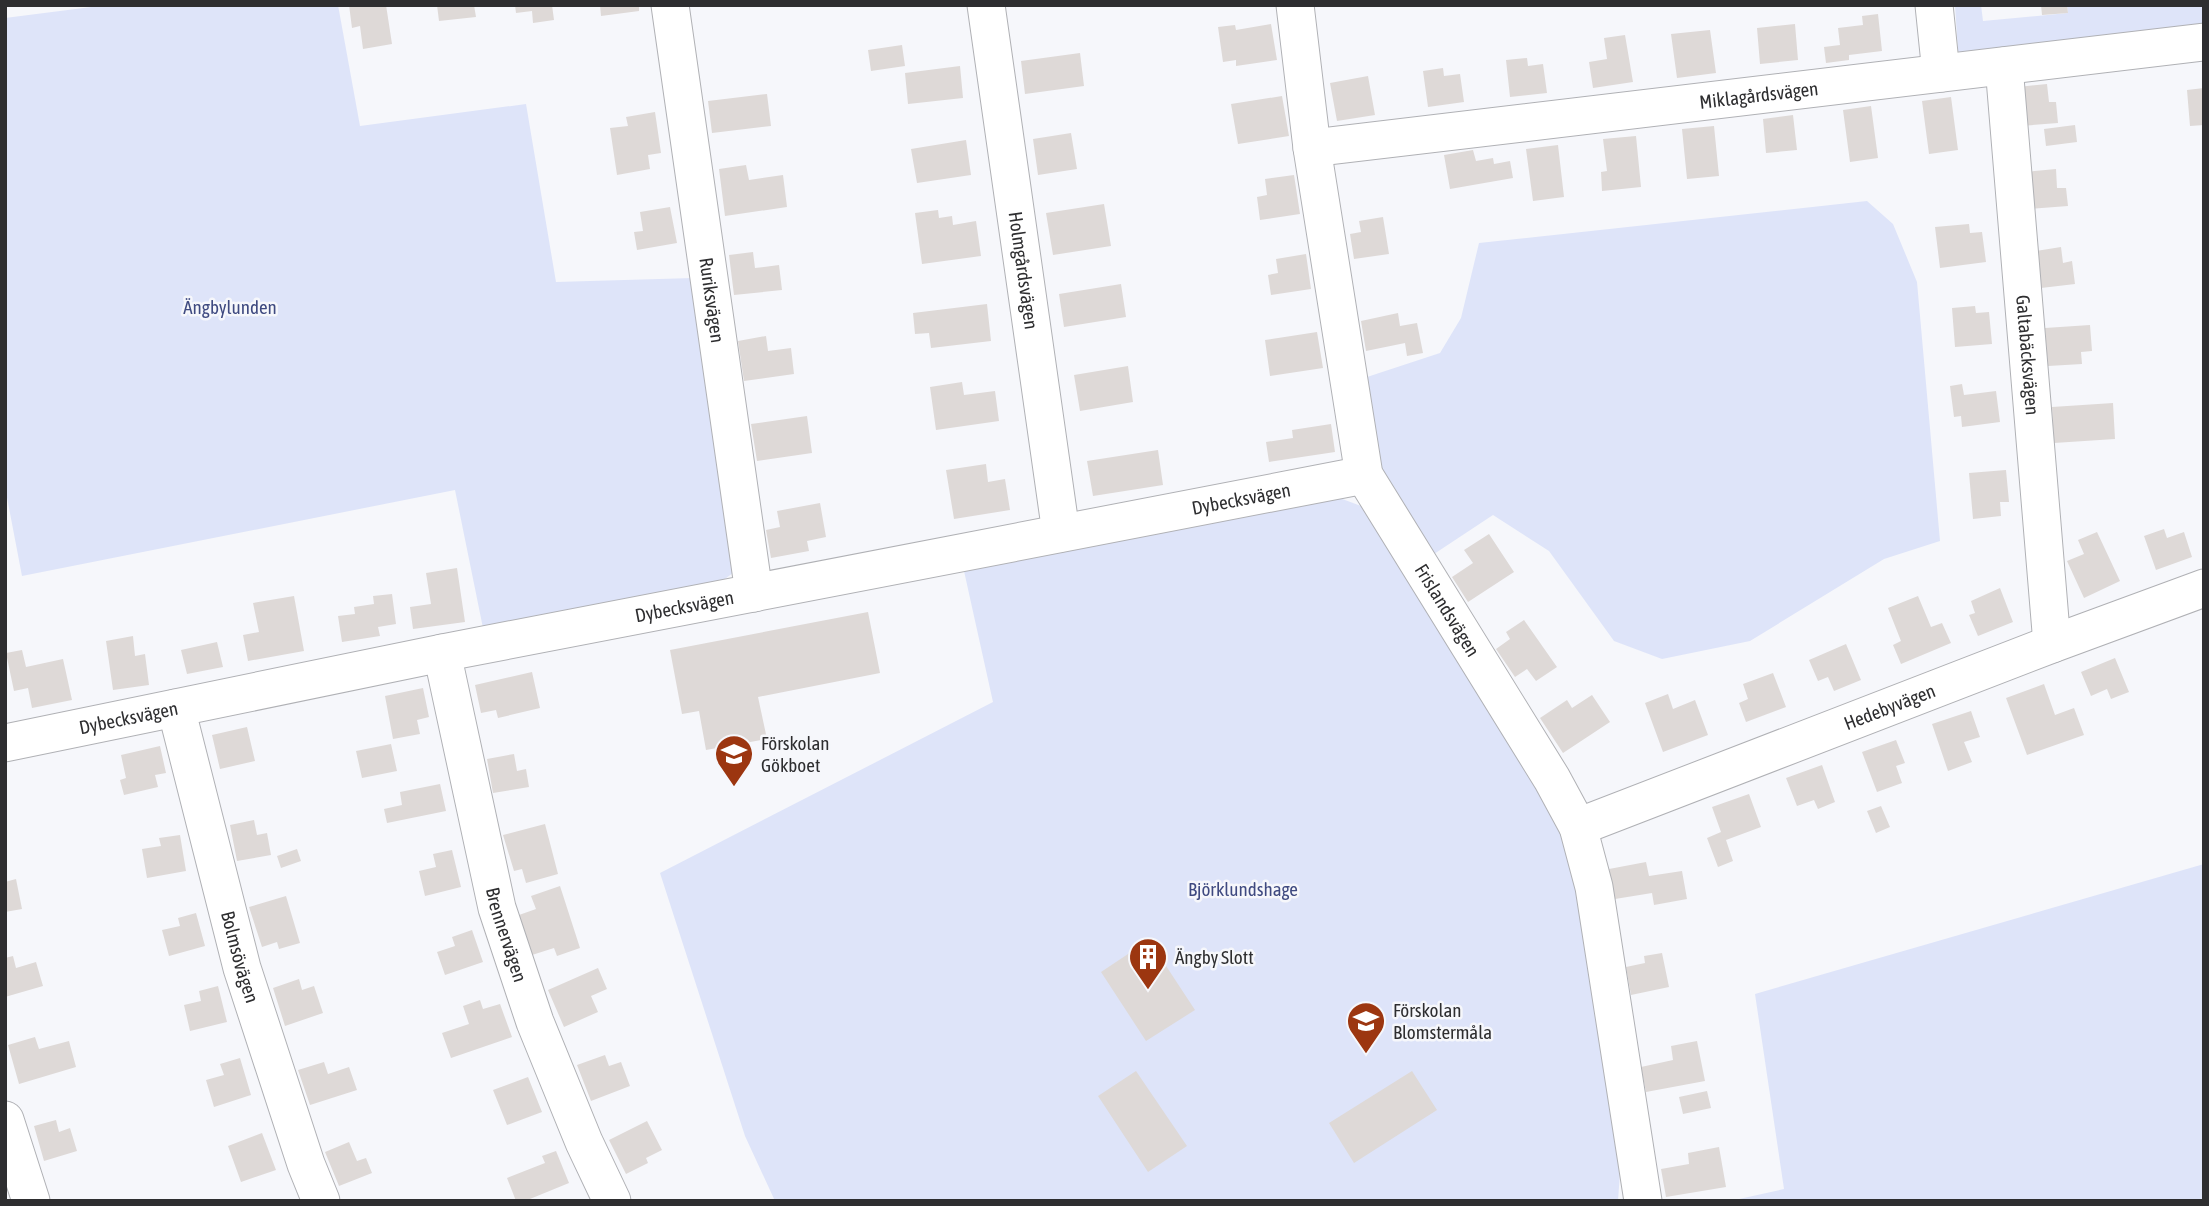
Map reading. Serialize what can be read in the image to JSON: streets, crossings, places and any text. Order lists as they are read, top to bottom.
{
  "streets": {
    "street": [
      "Miklagårdsvägen",
      "Holmgårdsvägen",
      "Ruriksvägen",
      "Galtabäcksvägen",
      "Dybecksvägen",
      "Frislandsvägen",
      "Hedebyvägen",
      "Brennervägen",
      "Bolmsövägen"
    ]
  },
  "crossings": [
    ["Miklagårdsvägen", "Galtabäcksvägen"],
    ["Miklagårdsvägen", "Frislandsvägen"],
    ["Holmgårdsvägen", "Dybecksvägen"],
    ["Ruriksvägen", "Dybecksvägen"],
    ["Galtabäcksvägen", "Hedebyvägen"],
    ["Dybecksvägen", "Frislandsvägen"],
    ["Dybecksvägen", "Brennervägen"],
    ["Dybecksvägen", "Bolmsövägen"],
    ["Frislandsvägen", "Hedebyvägen"]
  ],
  "parks": ["Ängbylunden", "Björklundshage"],
  "places": {
    "school or university": ["Förskolan Gökboet", "Förskolan Blomstermåla"],
    "building": ["Ängby Slott"]
  }
}
